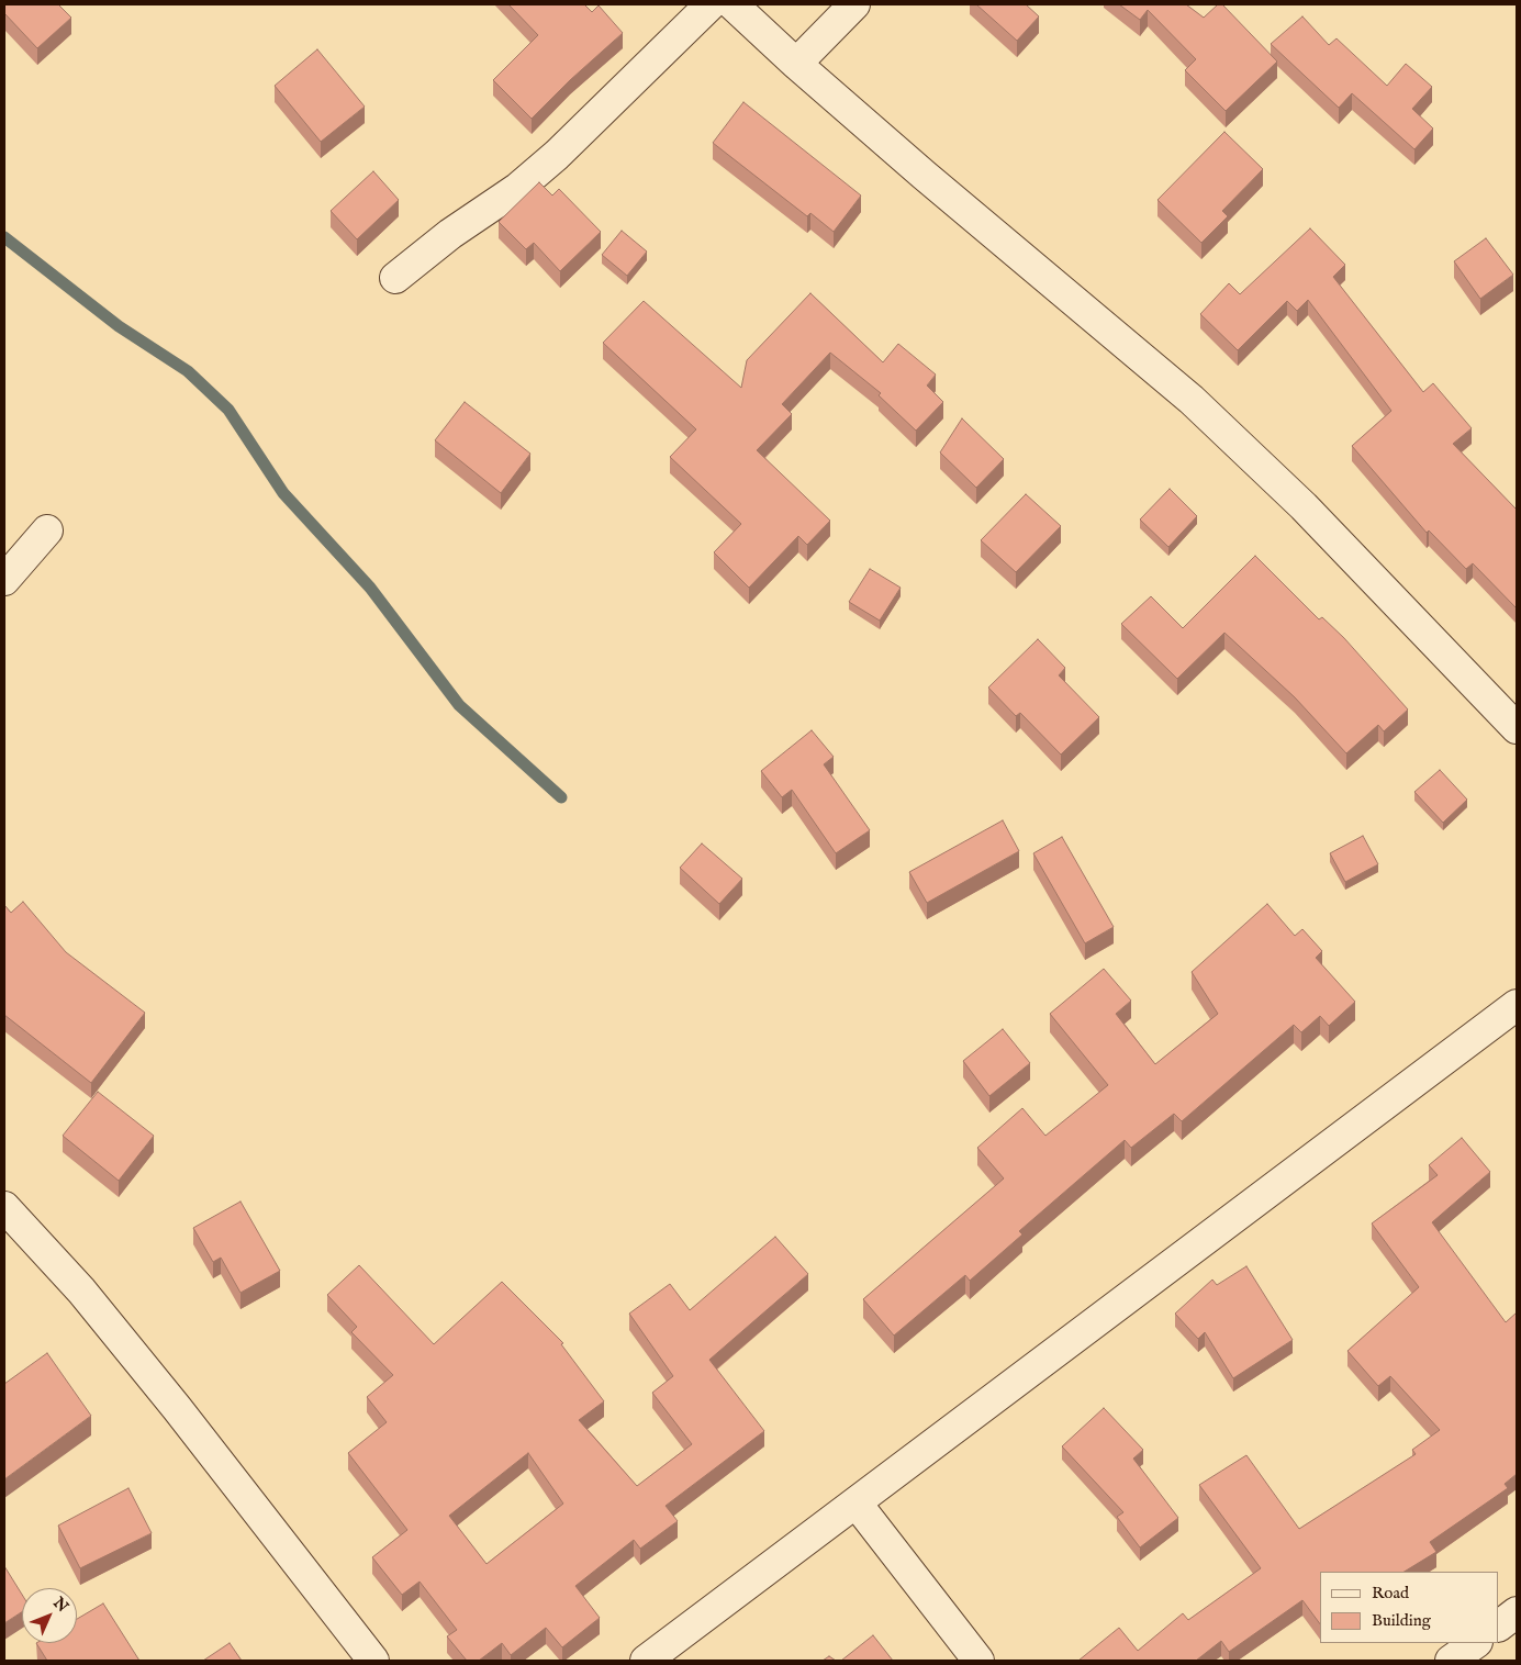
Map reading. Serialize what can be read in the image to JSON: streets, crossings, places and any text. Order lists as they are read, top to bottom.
{
  "legend": ["Road", "Building"],
  "north": "top right"
}
